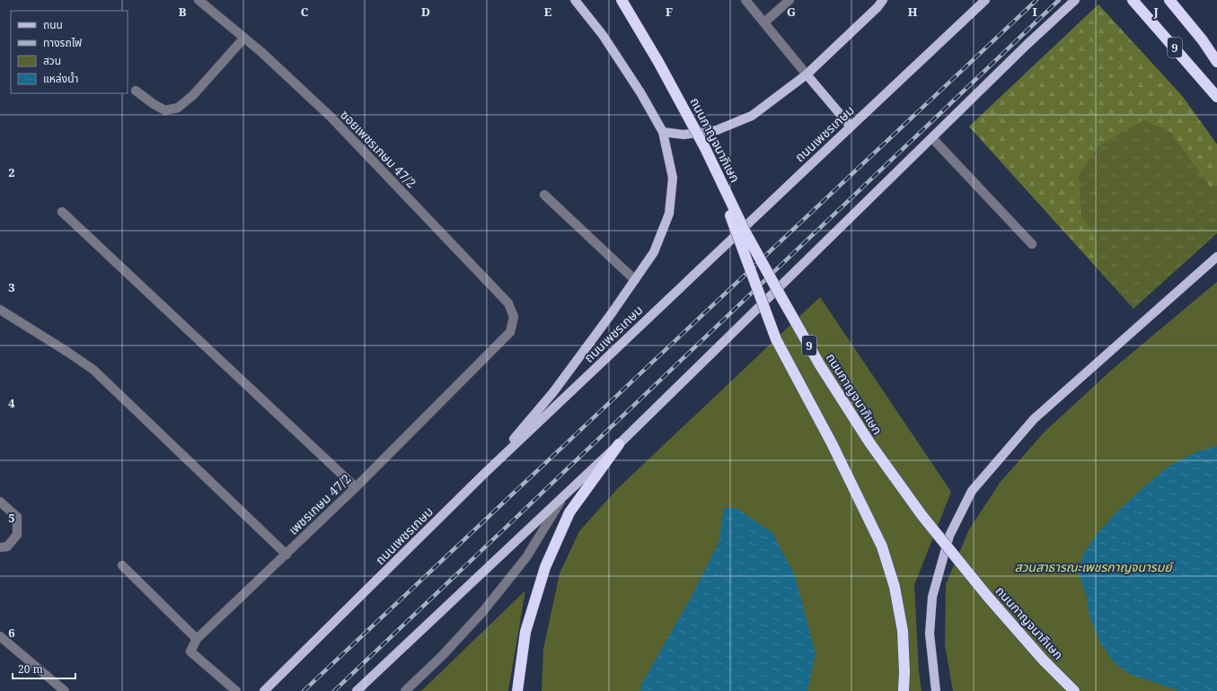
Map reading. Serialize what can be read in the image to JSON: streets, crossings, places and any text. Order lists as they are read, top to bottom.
{
  "streets": {
    "highway": ["9", "ถนนกาญจนาภิเษก"],
    "main road": ["ถนนเพชรเกษม"],
    "street": ["ซอยเพชรเกษม 47/2", "เพชรเกษม 47/2"]
  },
  "crossings": [
    ["ซอยเพชรเกษม 47/2", "เพชรเกษม 47/2"]
  ],
  "parks": ["สวนสาธารณะเพชรกาญจนารมย์"],
  "legend": [
    "ถนน",
    "ทางรถไฟ",
    "สวน",
    "แหล่งน้ำ"
  ],
  "scale_bar": "20 m",
  "grid": {
    "columns": [
      "B",
      "C",
      "D",
      "E",
      "F",
      "G",
      "H",
      "I",
      "J"
    ],
    "rows": [
      "2",
      "3",
      "4",
      "5",
      "6"
    ]
  }
}
